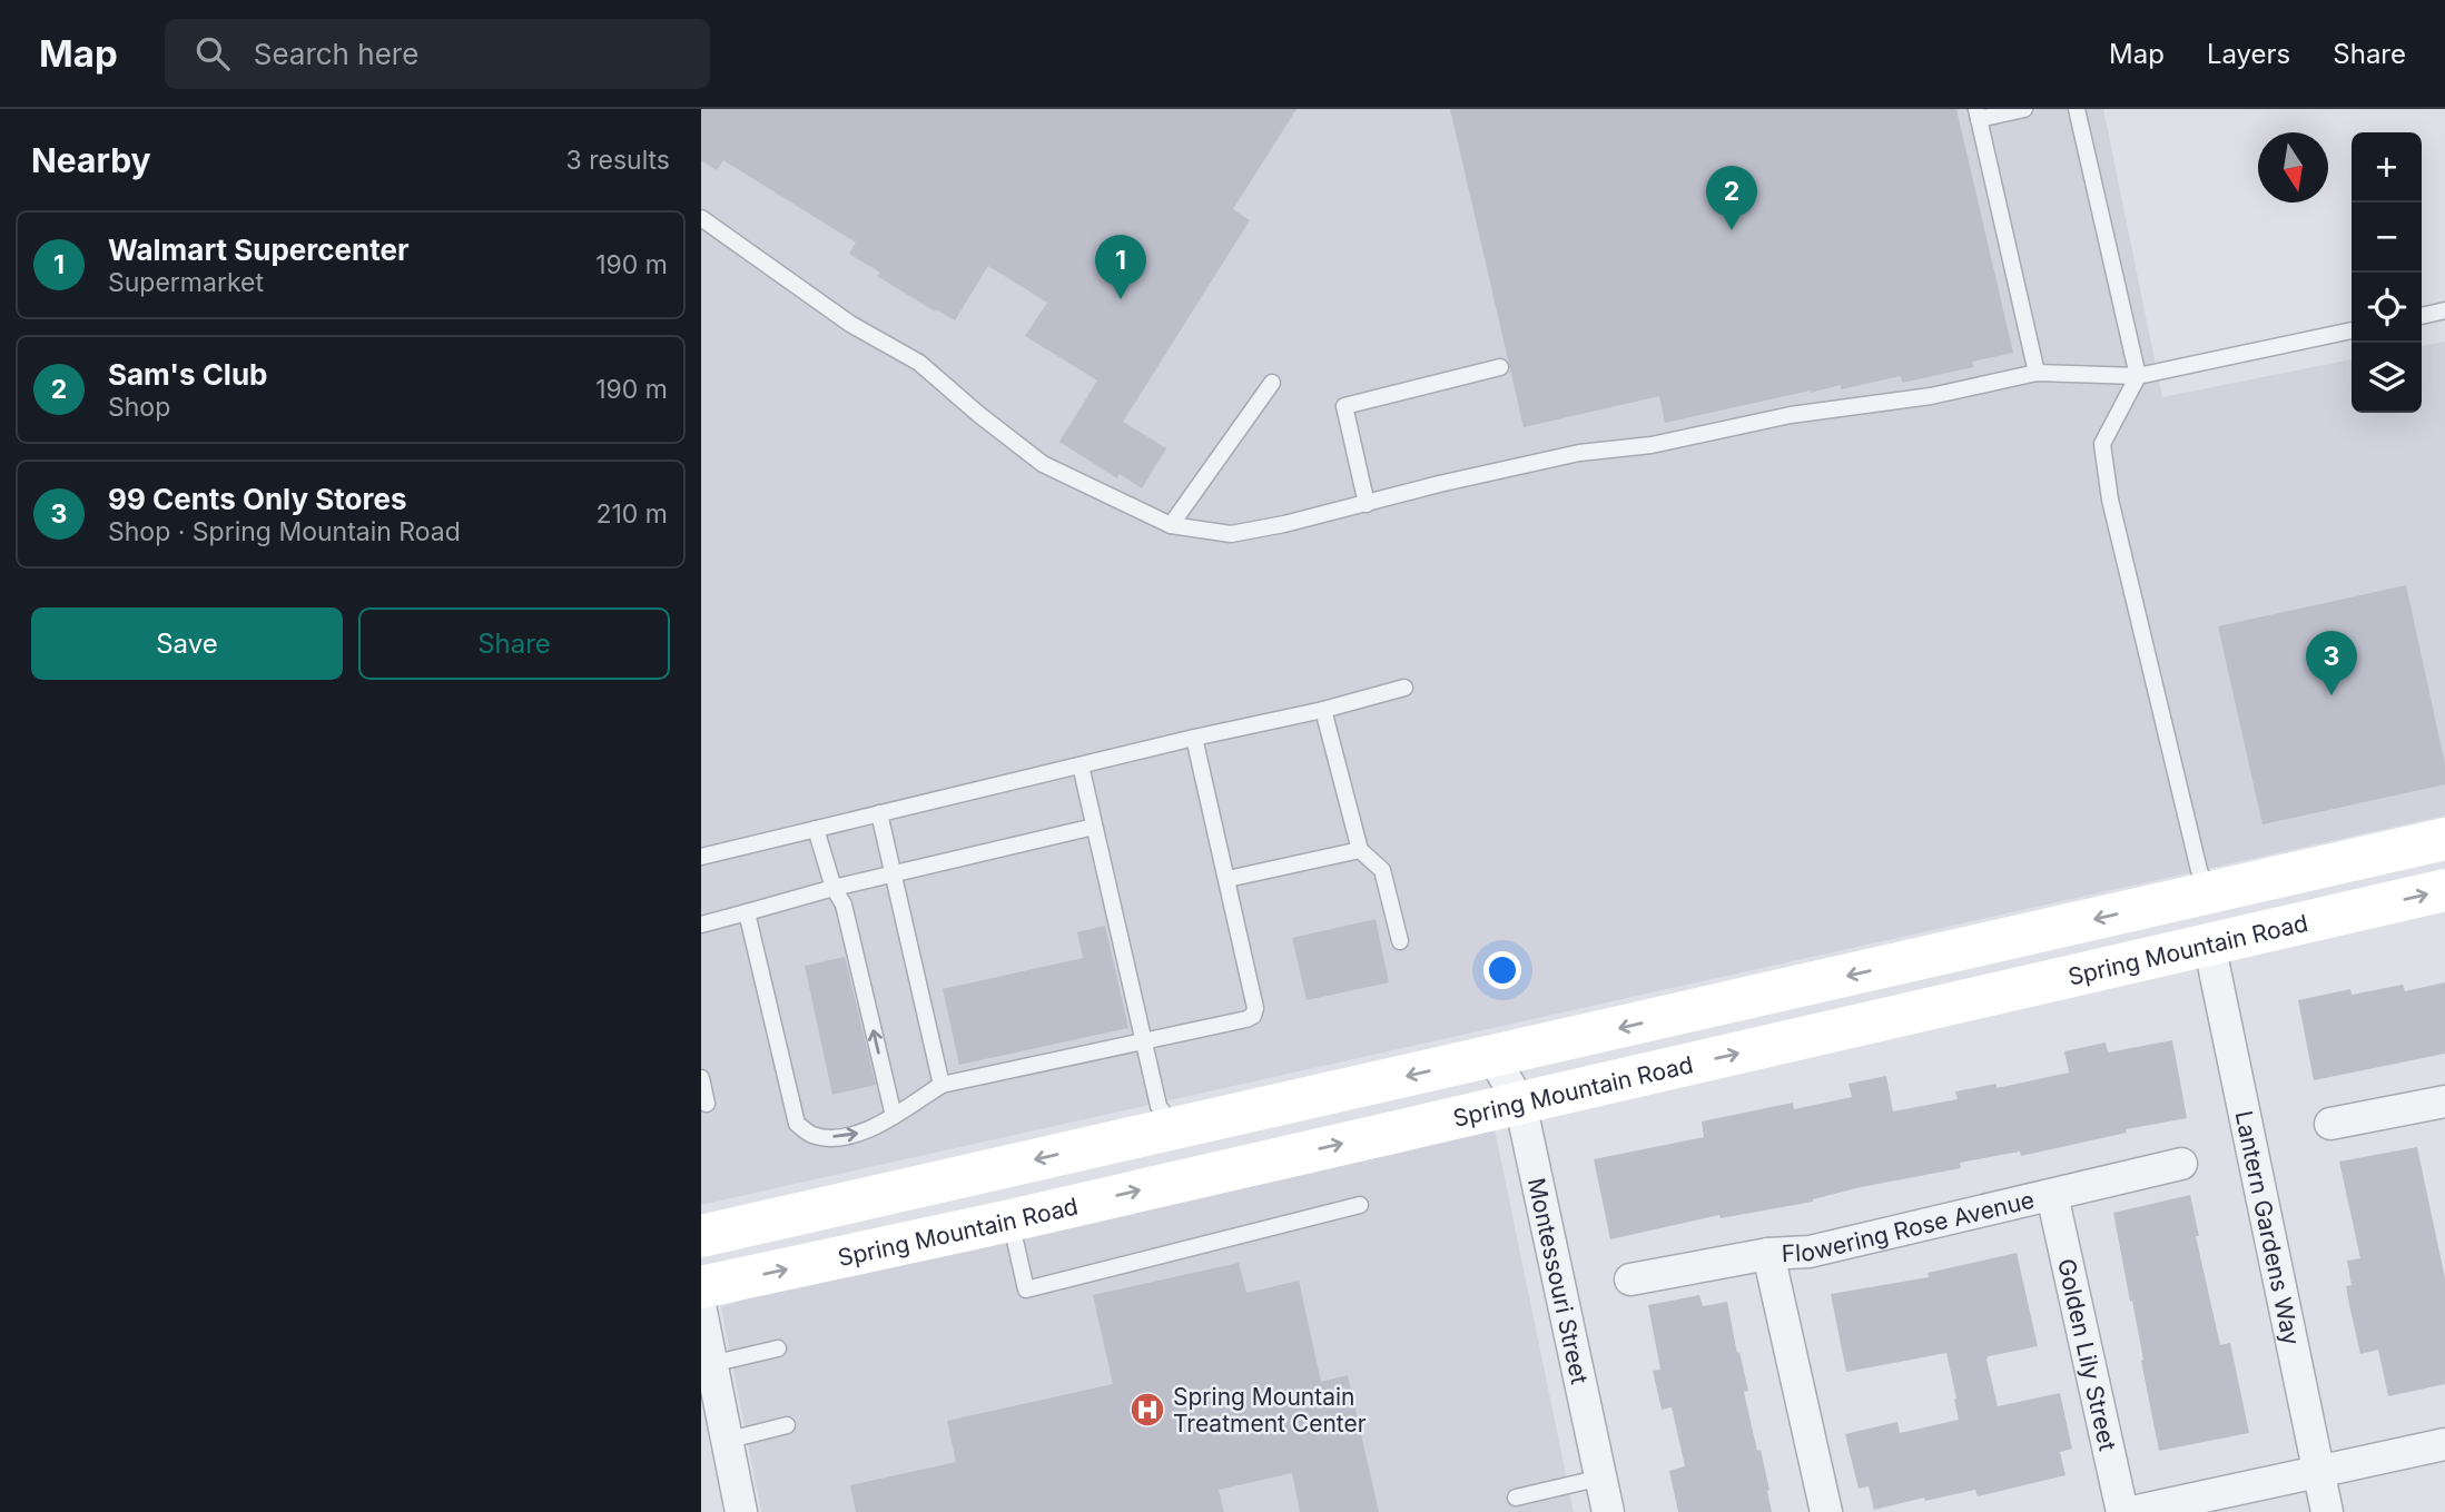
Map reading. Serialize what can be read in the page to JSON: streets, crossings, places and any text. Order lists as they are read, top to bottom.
{
  "streets": {
    "main road": ["Spring Mountain Road"],
    "street": [
      "Flowering Rose Avenue",
      "Lantern Gardens Way",
      "Montessouri Street",
      "Golden Lily Street"
    ]
  },
  "crossings": [
    ["Spring Mountain Road", "Lantern Gardens Way"],
    ["Spring Mountain Road", "Montessouri Street"],
    ["Flowering Rose Avenue", "Golden Lily Street"]
  ],
  "places": {
    "hospital": ["Spring Mountain Treatment Center"]
  },
  "north": "bottom",
  "page": {
    "header": "Map",
    "search": "Search here",
    "nav": ["Map", "Layers", "Share"],
    "heading": ["Nearby", "3 results"],
    "map_buttons": ["+", "−"],
    "pins": ["2", "1", "3"],
    "list": [
      {
        "mark": "1",
        "name": "Walmart Supercenter",
        "note": "Supermarket",
        "value": "190 m"
      },
      {
        "mark": "2",
        "name": "Sam's Club",
        "note": "Shop",
        "value": "190 m"
      },
      {
        "mark": "3",
        "name": "99 Cents Only Stores",
        "note": "Shop · Spring Mountain Road",
        "value": "210 m"
      }
    ],
    "buttons": ["Save", "Share"]
  }
}
